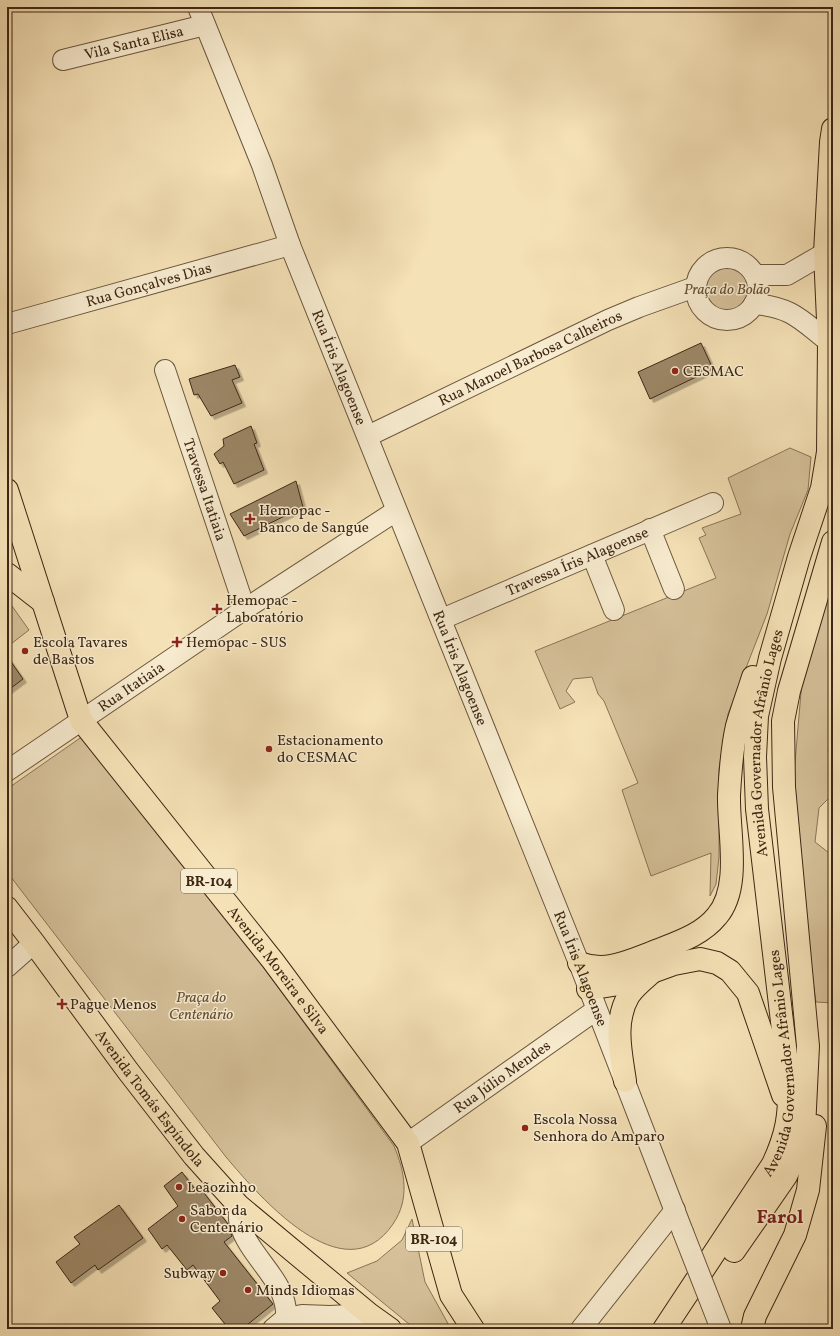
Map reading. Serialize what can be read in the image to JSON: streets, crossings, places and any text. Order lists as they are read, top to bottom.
{
  "streets": {
    "main road": [
      "Avenida Governador Afrânio Lages",
      "BR-104",
      "Avenida Moreira e Silva",
      "Avenida Tomás Espíndola"
    ],
    "street": [
      "Vila Santa Elisa",
      "Rua Gonçalves Dias",
      "Rua Manoel Barbosa Calheiros",
      "Rua Íris Alagoense",
      "Travessa Itatiaia",
      "Travessa Íris Alagoense",
      "Rua Itatiaia",
      "Rua Júlio Mendes"
    ]
  },
  "crossings": [
    ["Vila Santa Elisa", "Rua Íris Alagoense"],
    ["Rua Gonçalves Dias", "Rua Íris Alagoense"],
    ["Rua Manoel Barbosa Calheiros", "Rua Íris Alagoense"],
    ["Rua Íris Alagoense", "Travessa Íris Alagoense"],
    ["Rua Íris Alagoense", "Rua Itatiaia"],
    ["Rua Íris Alagoense", "Rua Júlio Mendes"],
    ["Travessa Itatiaia", "Rua Itatiaia"],
    ["Rua Itatiaia", "Avenida Moreira e Silva"],
    ["Avenida Moreira e Silva", "Rua Júlio Mendes"]
  ],
  "districts": ["Farol"],
  "parks": ["Praça do Bolão", "Praça do Centenário"],
  "places": {
    "other": [
      "CESMAC",
      "Escola Tavares de Bastos",
      "Estacionamento do CESMAC",
      "Escola Nossa Senhora do Amparo",
      "Leãozinho",
      "Sabor da Centenário",
      "Subway",
      "Minds Idiomas"
    ],
    "health": [
      "Hemopac - Banco de Sangue",
      "Hemopac - Laboratório",
      "Hemopac - SUS",
      "Pague Menos"
    ]
  }
}
